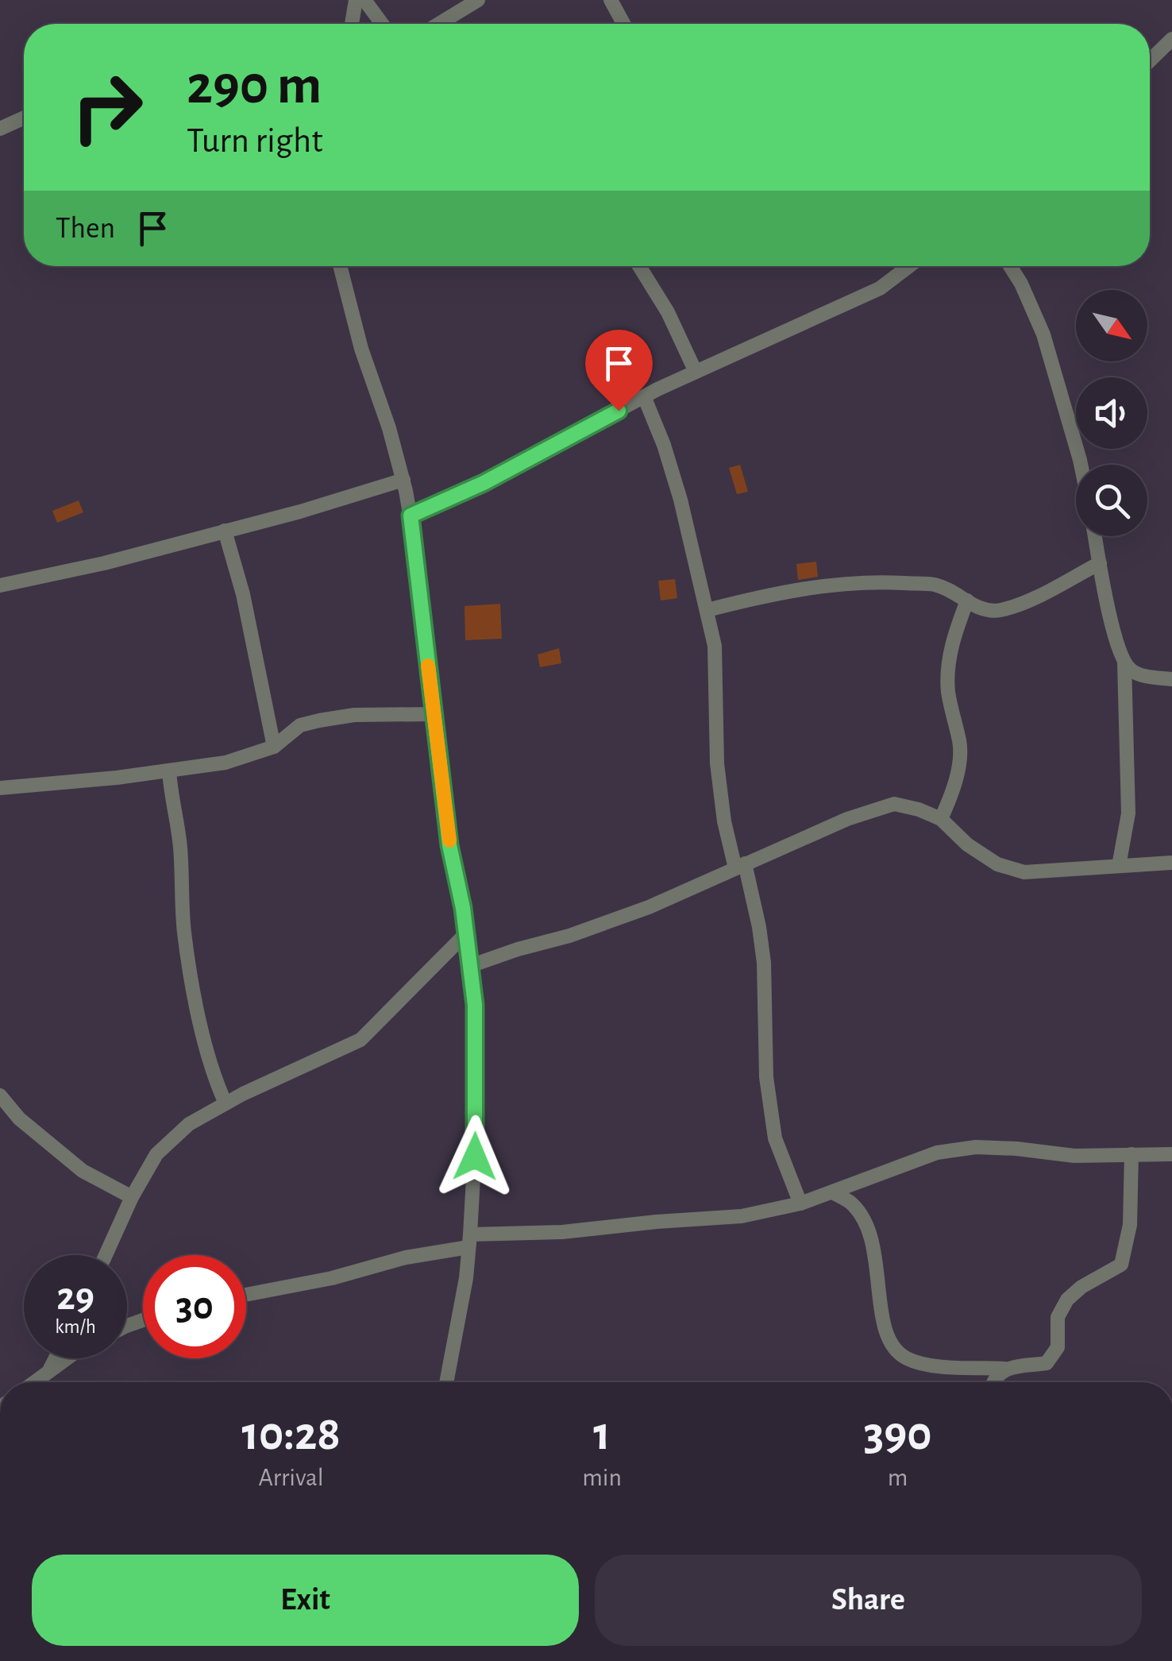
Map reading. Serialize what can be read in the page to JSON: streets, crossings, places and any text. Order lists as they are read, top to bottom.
{
  "north": "bottom right",
  "page": {
    "turn": ["290 m", "Turn right"],
    "then": "Then",
    "speed": "29 km/h",
    "limit": "30",
    "eta": [
      "10:28",
      "Arrival",
      "1",
      "min",
      "390",
      "m"
    ],
    "buttons": ["Exit", "Share"]
  }
}
